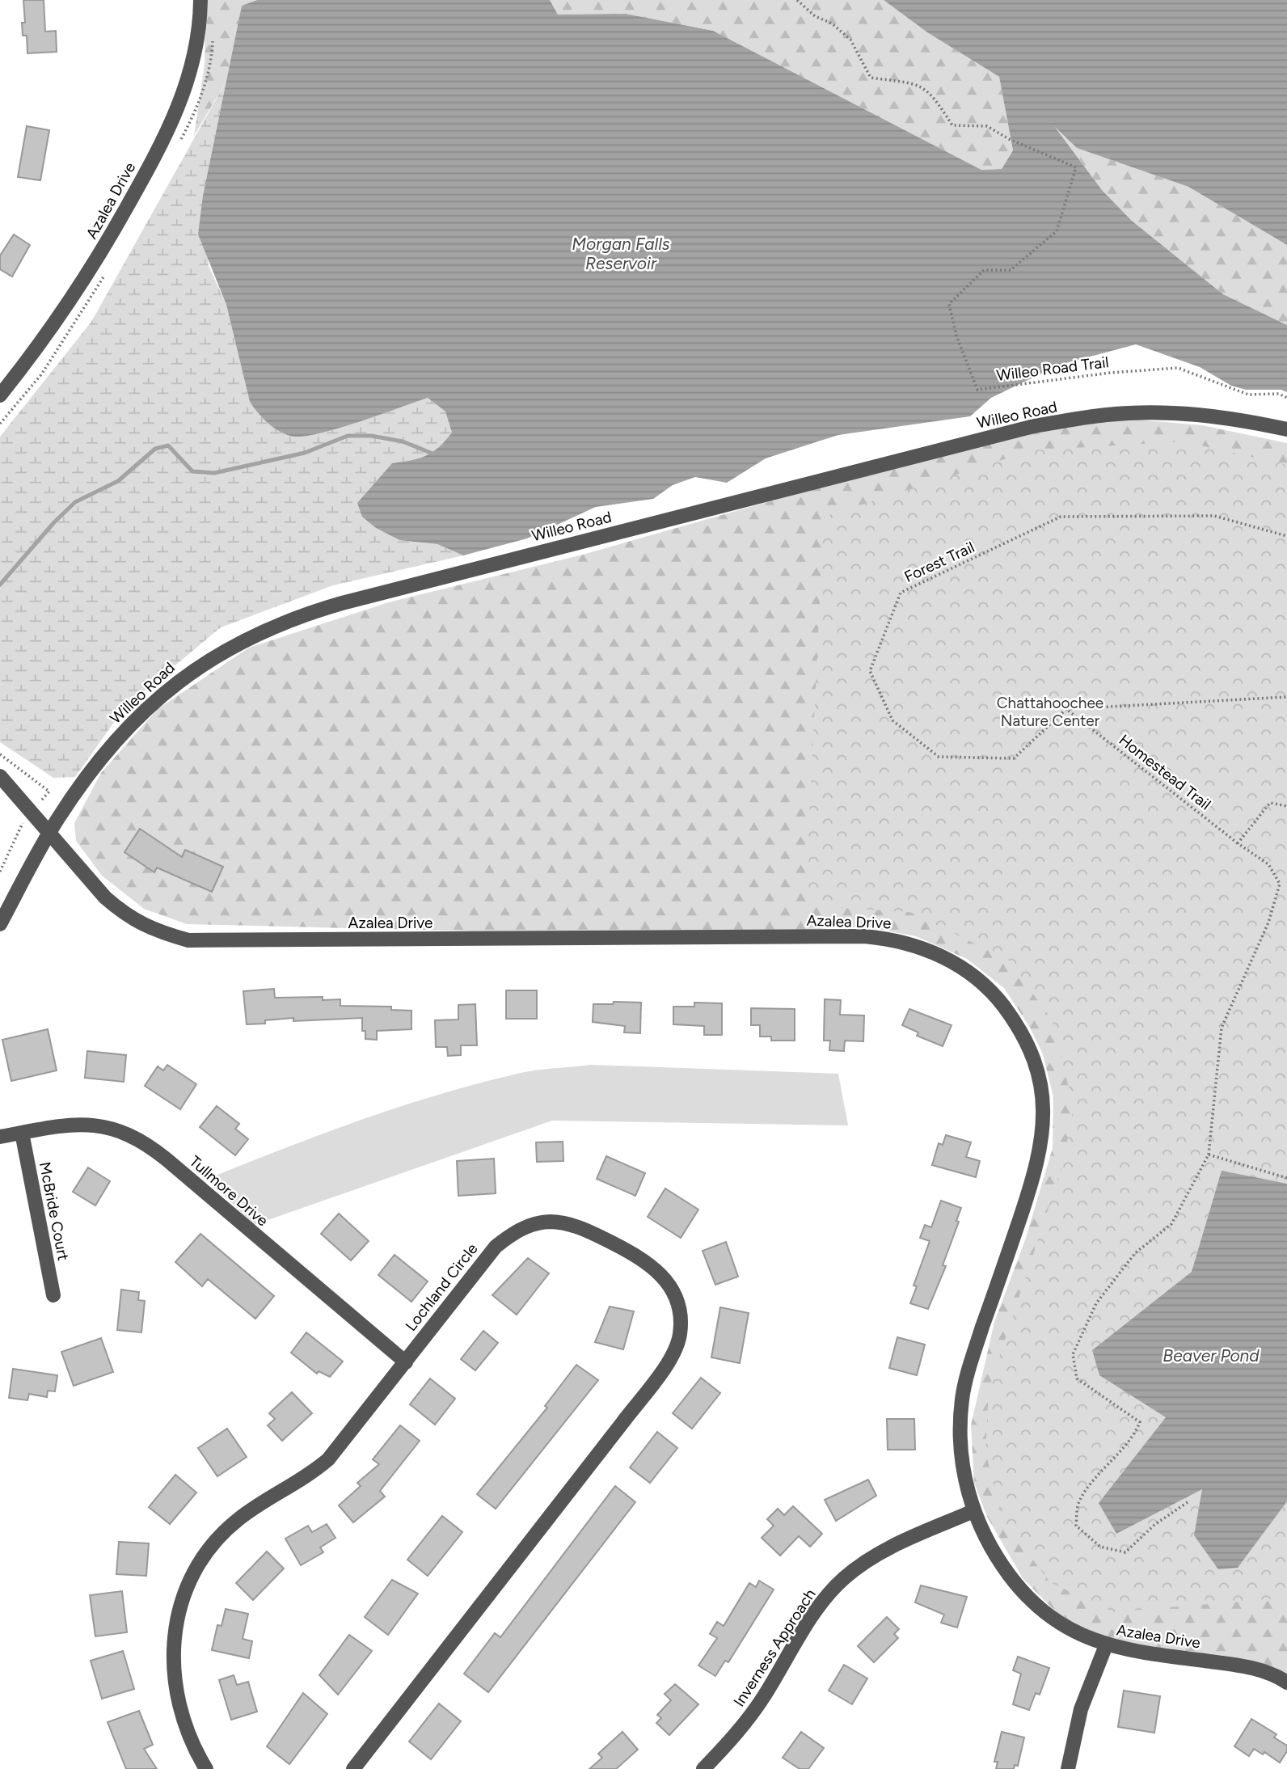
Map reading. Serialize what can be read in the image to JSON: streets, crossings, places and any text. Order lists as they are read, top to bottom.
{
  "streets": {
    "street": [
      "Azalea Drive",
      "Willeo Road",
      "Tullmore Drive",
      "McBride Court",
      "Lochland Circle",
      "Inverness Approach"
    ],
    "path": ["Willeo Road Trail", "Forest Trail", "Homestead Trail"]
  },
  "crossings": [
    ["Azalea Drive", "Willeo Road"],
    ["Azalea Drive", "Inverness Approach"],
    ["Forest Trail", "Homestead Trail"],
    ["Tullmore Drive", "McBride Court"],
    ["Tullmore Drive", "Lochland Circle"]
  ],
  "water": ["Morgan Falls Reservoir", "Beaver Pond"],
  "parks": ["Chattahoochee Nature Center"]
}
